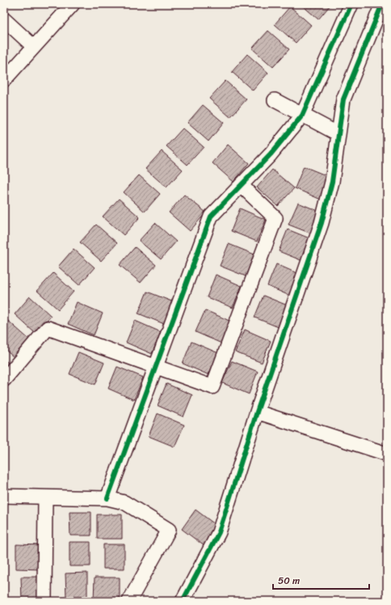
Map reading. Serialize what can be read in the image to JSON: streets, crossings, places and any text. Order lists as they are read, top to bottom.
{
  "scale_bar": "50 m"
}
